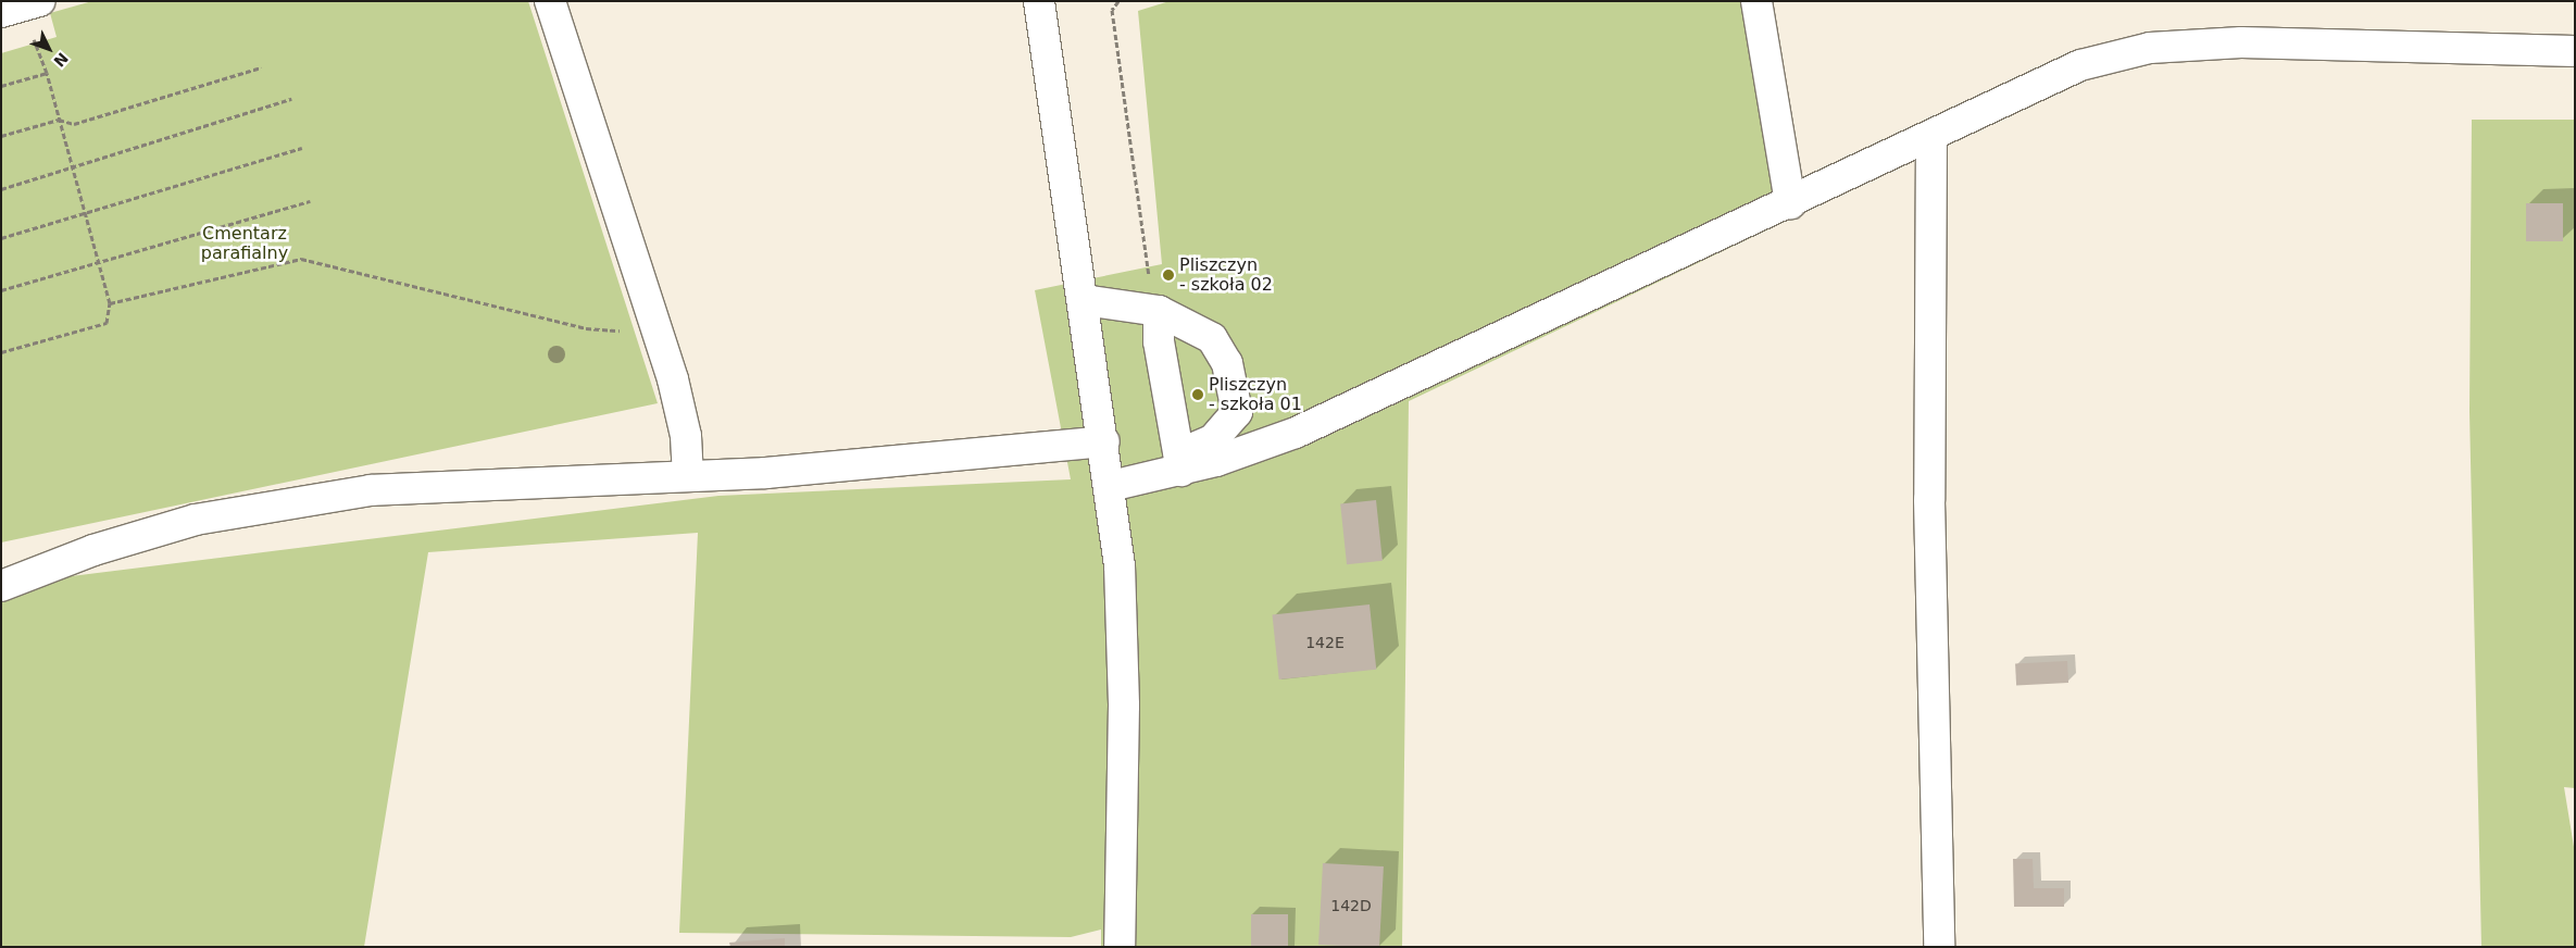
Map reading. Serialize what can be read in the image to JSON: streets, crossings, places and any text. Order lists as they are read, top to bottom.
{
  "parks": ["Cmentarz parafialny"],
  "places": ["Pliszczyn - szkoła 02", "Pliszczyn - szkoła 01"],
  "house_numbers": ["142E", "142D"],
  "north": "bottom right"
}
